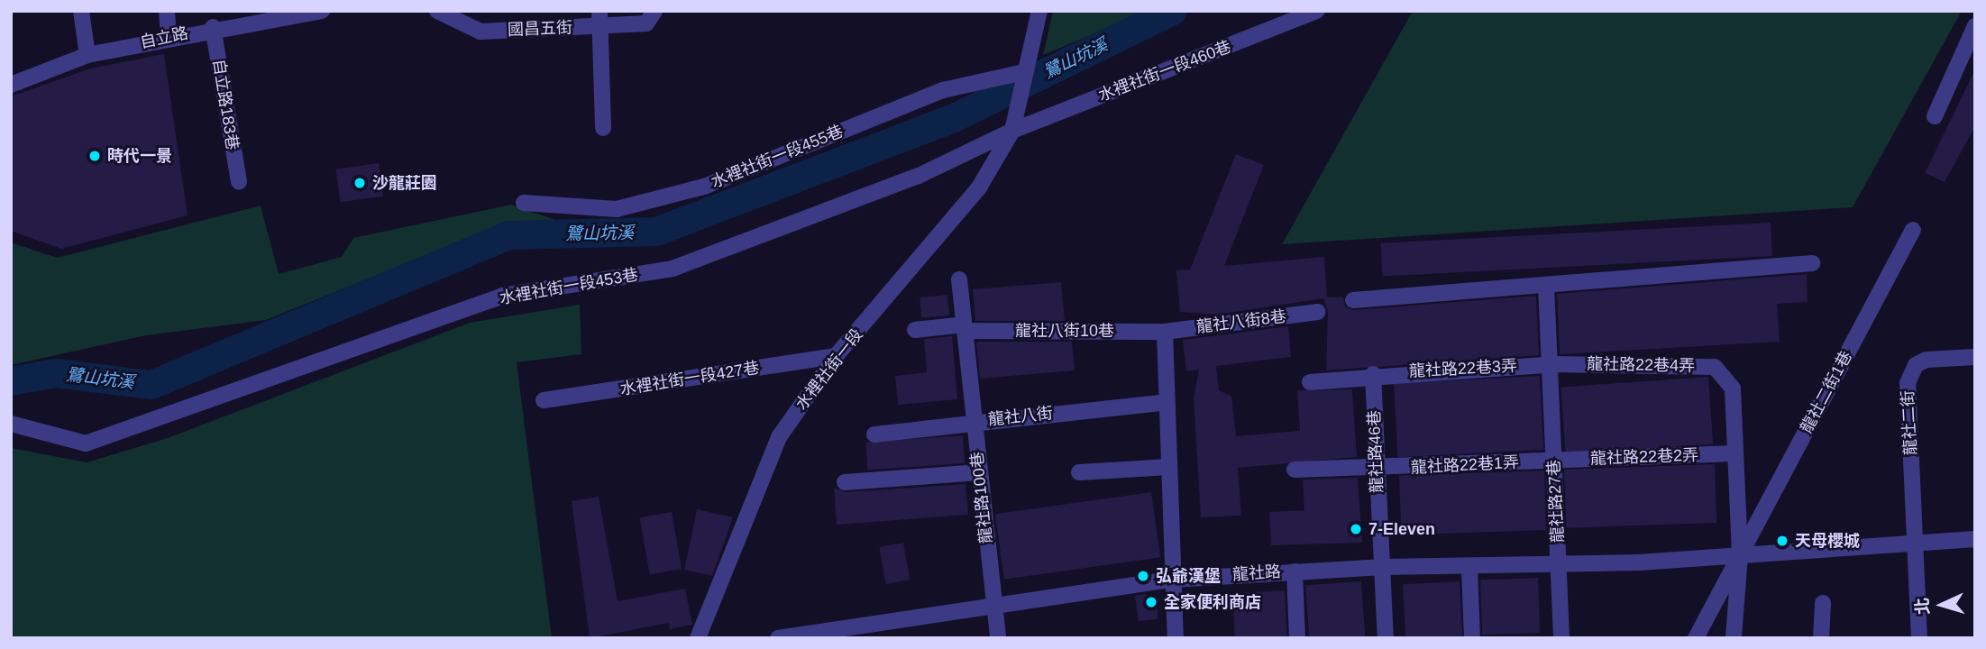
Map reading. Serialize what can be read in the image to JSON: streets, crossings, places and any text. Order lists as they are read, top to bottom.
{
  "streets": {
    "street": [
      "國昌五街",
      "自立路",
      "水裡社街一段460巷",
      "自立路183巷",
      "水裡社街一段455巷",
      "水裡社街一段453巷",
      "龍社八街8巷",
      "龍社八街10巷",
      "龍社路22巷4弄",
      "龍社路22巷3弄",
      "水裡社街一段",
      "水裡社街一段427巷",
      "龍社二街1巷",
      "龍社八街",
      "龍社二街",
      "龍社路46巷",
      "龍社路22巷2弄",
      "龍社路22巷1弄",
      "龍社路100巷",
      "龍社路27巷",
      "龍社路"
    ]
  },
  "crossings": [
    ["自立路", "自立路183巷"],
    ["水裡社街一段460巷", "水裡社街一段453巷"],
    ["水裡社街一段460巷", "水裡社街一段"],
    ["水裡社街一段455巷", "水裡社街一段"],
    ["水裡社街一段453巷", "水裡社街一段"],
    ["龍社八街8巷", "龍社八街10巷"],
    ["龍社八街10巷", "龍社路100巷"],
    ["龍社路22巷4弄", "龍社路22巷3弄"],
    ["龍社路22巷4弄", "龍社路22巷2弄"],
    ["龍社路22巷4弄", "龍社路27巷"],
    ["龍社路22巷3弄", "龍社路46巷"],
    ["龍社路22巷3弄", "龍社路27巷"],
    ["水裡社街一段", "水裡社街一段427巷"],
    ["龍社二街1巷", "龍社路"],
    ["龍社八街", "龍社路100巷"],
    ["龍社路46巷", "龍社路22巷1弄"],
    ["龍社路46巷", "龍社路"],
    ["龍社路22巷2弄", "龍社路22巷1弄"],
    ["龍社路22巷2弄", "龍社路27巷"],
    ["龍社路22巷1弄", "龍社路27巷"],
    ["龍社路100巷", "龍社路"],
    ["龍社路27巷", "龍社路"]
  ],
  "water": ["鷺山坑溪"],
  "places": [
    "時代一景",
    "沙龍莊園",
    "7-Eleven",
    "天母櫻城",
    "弘爺漢堡",
    "全家便利商店"
  ],
  "north": "left"
}
